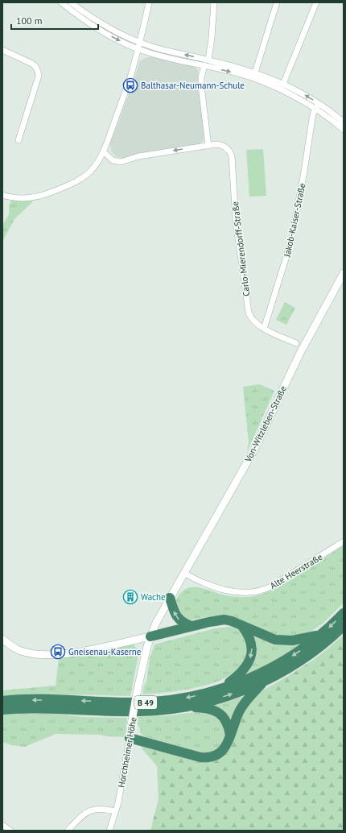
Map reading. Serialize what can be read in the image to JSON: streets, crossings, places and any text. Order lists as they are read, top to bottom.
{
  "streets": {
    "highway": ["B 49"],
    "street": [
      "Jakob-Kaiser-Straße",
      "Carlo-Mierendorff-Straße",
      "Von-Witzleben-Straße",
      "Alte Heerstraße",
      "Horchheimer Höhe"
    ]
  },
  "crossings": [
    ["Jakob-Kaiser-Straße", "Carlo-Mierendorff-Straße"],
    ["Von-Witzleben-Straße", "Alte Heerstraße"]
  ],
  "places": {
    "bus stop": ["Balthasar-Neumann-Schule", "Gneisenau-Kaserne"],
    "building": ["Wache"]
  },
  "scale_bar": "100 m"
}
